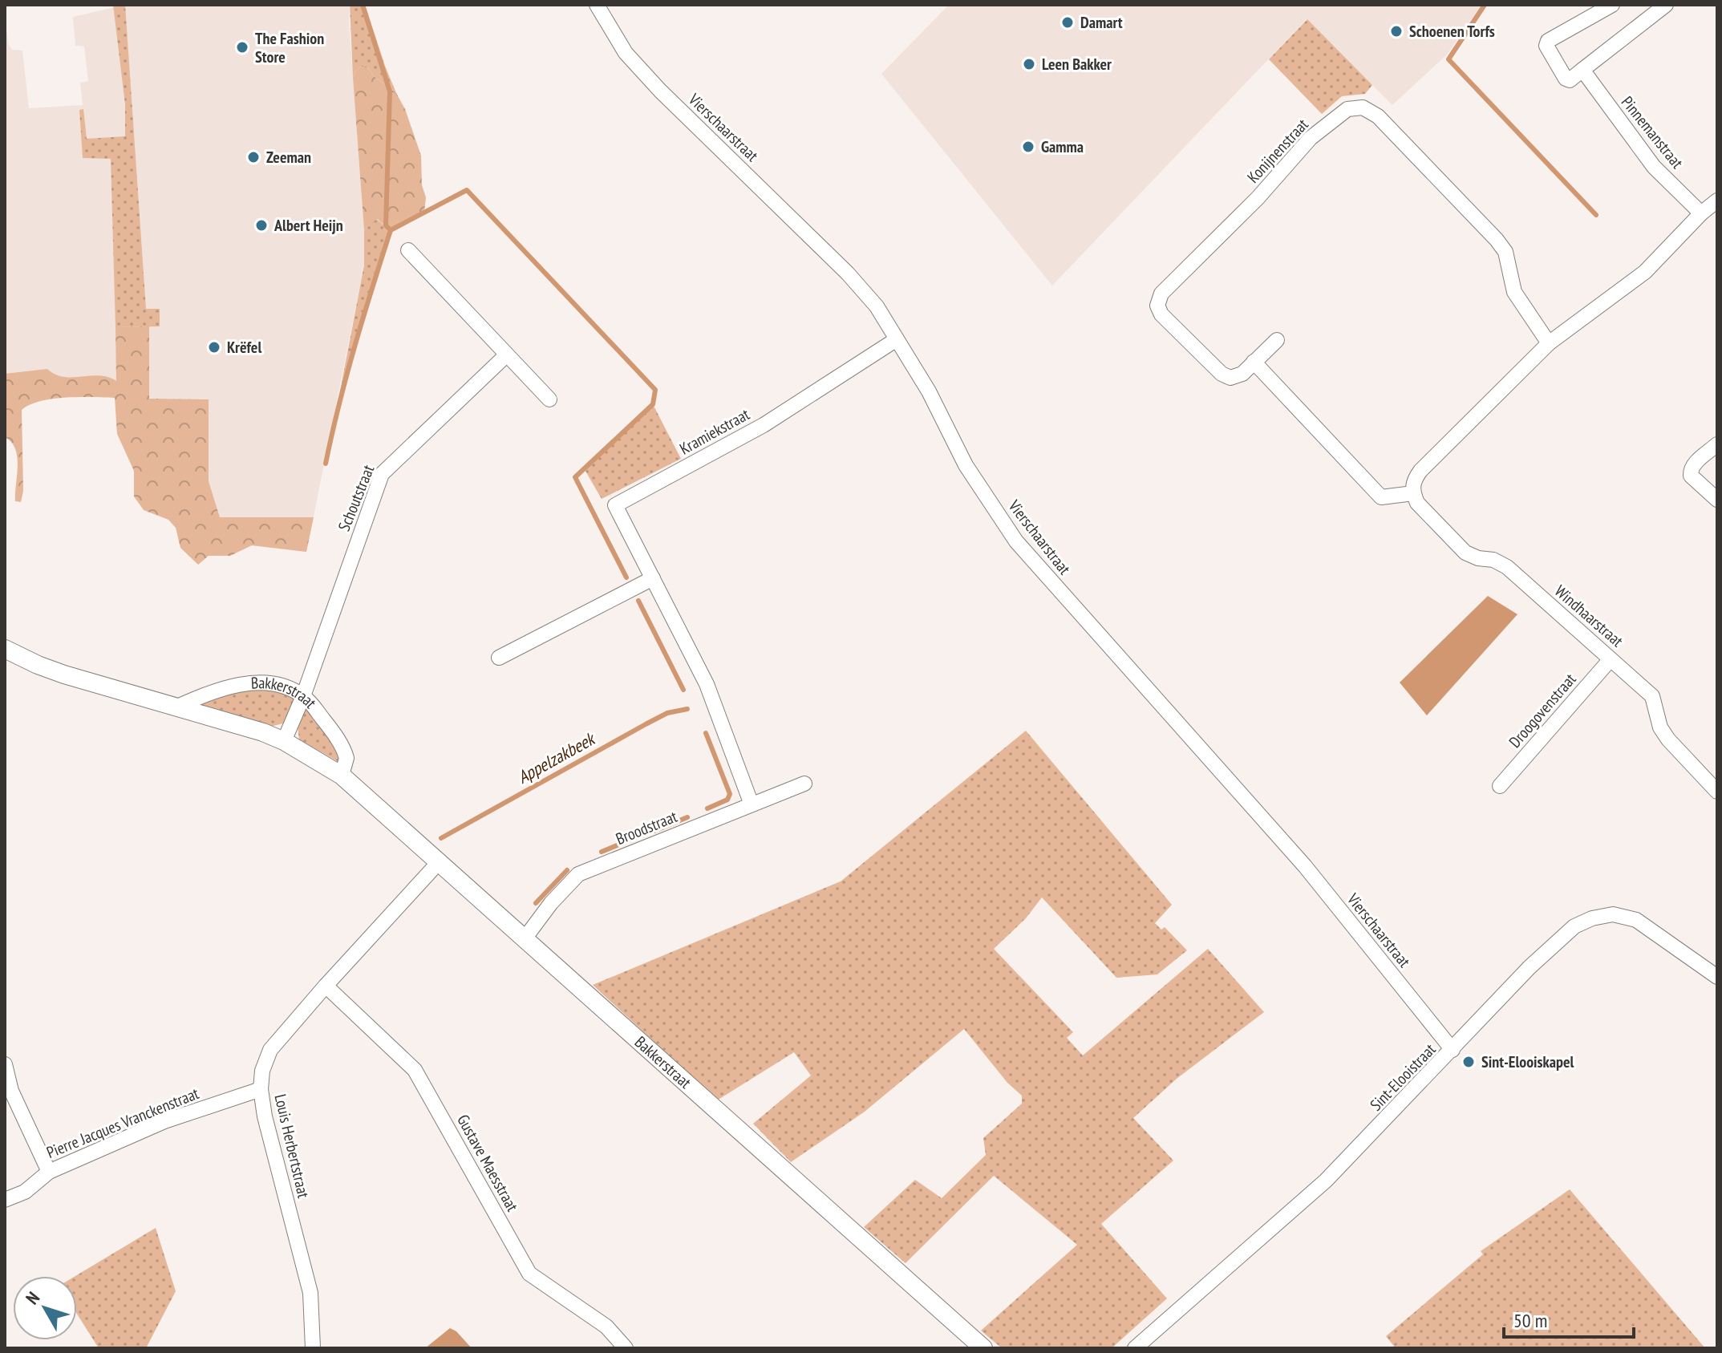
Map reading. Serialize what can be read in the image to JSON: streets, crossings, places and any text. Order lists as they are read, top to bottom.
{
  "streets": {
    "street": [
      "Vierschaarstraat",
      "Pinnemanstraat",
      "Konijnenstraat",
      "Kramiekstraat",
      "Schoutstraat",
      "Windhaarstraat",
      "Bakkerstraat",
      "Droogovenstraat",
      "Broodstraat",
      "Sint-Elooistraat",
      "Pierre Jacques Vranckenstraat",
      "Louis Herbertstraat",
      "Gustave Maesstraat"
    ]
  },
  "crossings": [
    ["Vierschaarstraat", "Kramiekstraat"],
    ["Vierschaarstraat", "Sint-Elooistraat"],
    ["Kramiekstraat", "Broodstraat"],
    ["Schoutstraat", "Bakkerstraat"],
    ["Windhaarstraat", "Droogovenstraat"],
    ["Bakkerstraat", "Broodstraat"],
    ["Bakkerstraat", "Louis Herbertstraat"],
    ["Pierre Jacques Vranckenstraat", "Louis Herbertstraat"],
    ["Louis Herbertstraat", "Gustave Maesstraat"]
  ],
  "water": ["Appelzakbeek"],
  "places": [
    "Damart",
    "Schoenen Torfs",
    "The Fashion Store",
    "Leen Bakker",
    "Gamma",
    "Zeeman",
    "Albert Heijn",
    "Krëfel",
    "Sint-Elooiskapel"
  ],
  "scale_bar": "50 m",
  "north": "top left"
}
